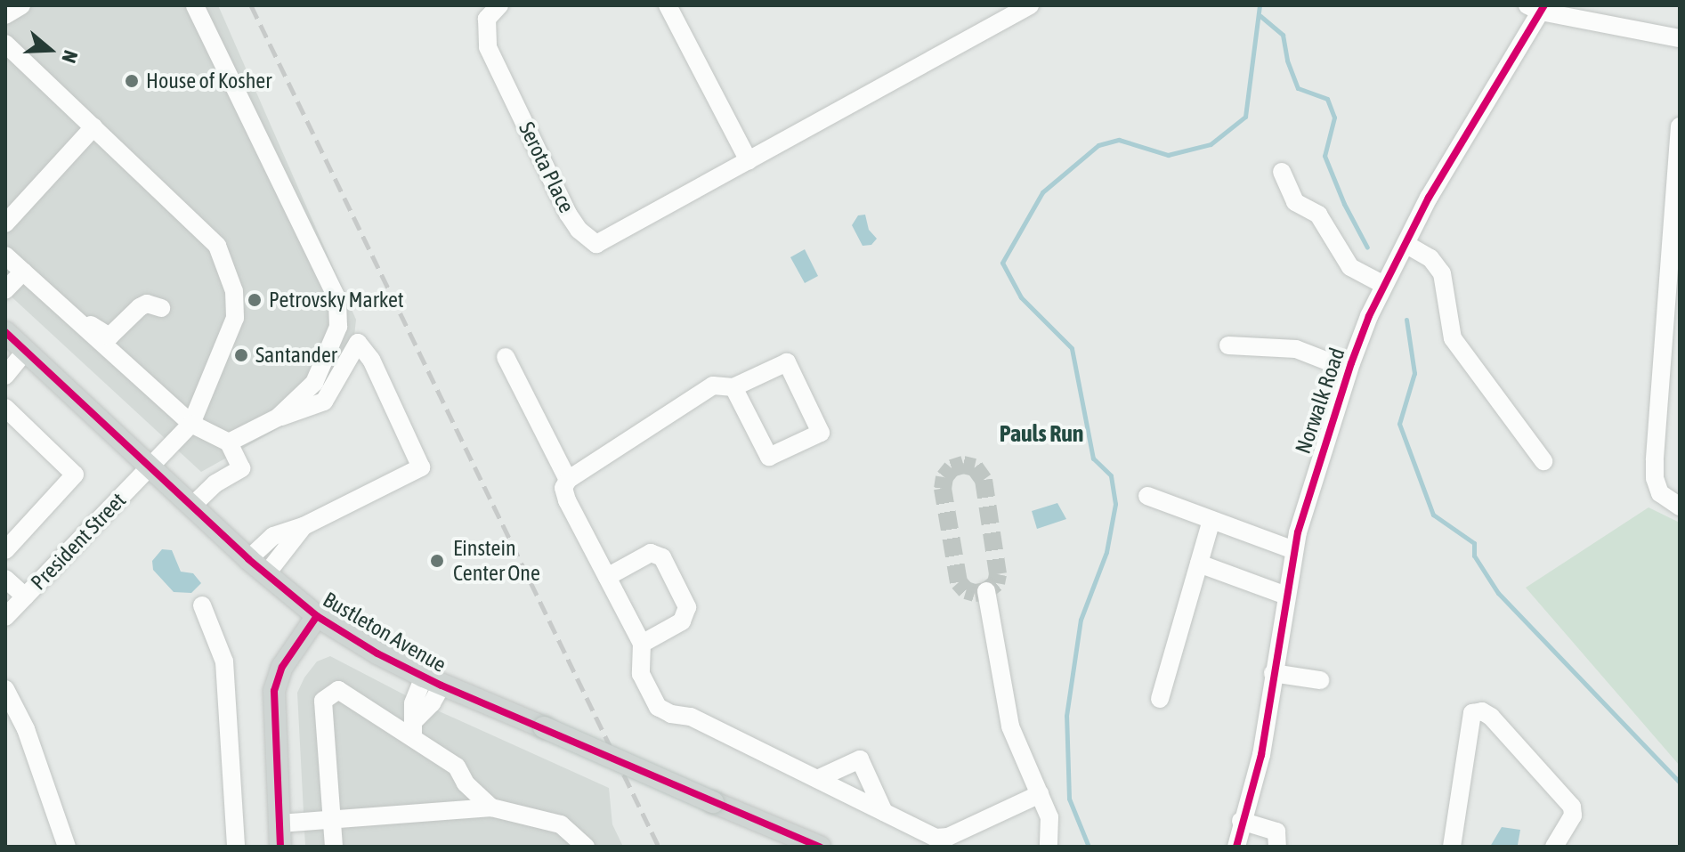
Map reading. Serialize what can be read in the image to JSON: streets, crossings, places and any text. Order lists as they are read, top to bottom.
{
  "streets": {
    "main road": ["Bustleton Avenue"],
    "street": ["Serota Place", "Norwalk Road", "President Street"]
  },
  "crossings": [
    ["President Street", "Bustleton Avenue"]
  ],
  "districts": ["Pauls Run"],
  "places": [
    "House of Kosher",
    "Petrovsky Market",
    "Santander",
    "Einstein Center One"
  ],
  "north": "right"
}
